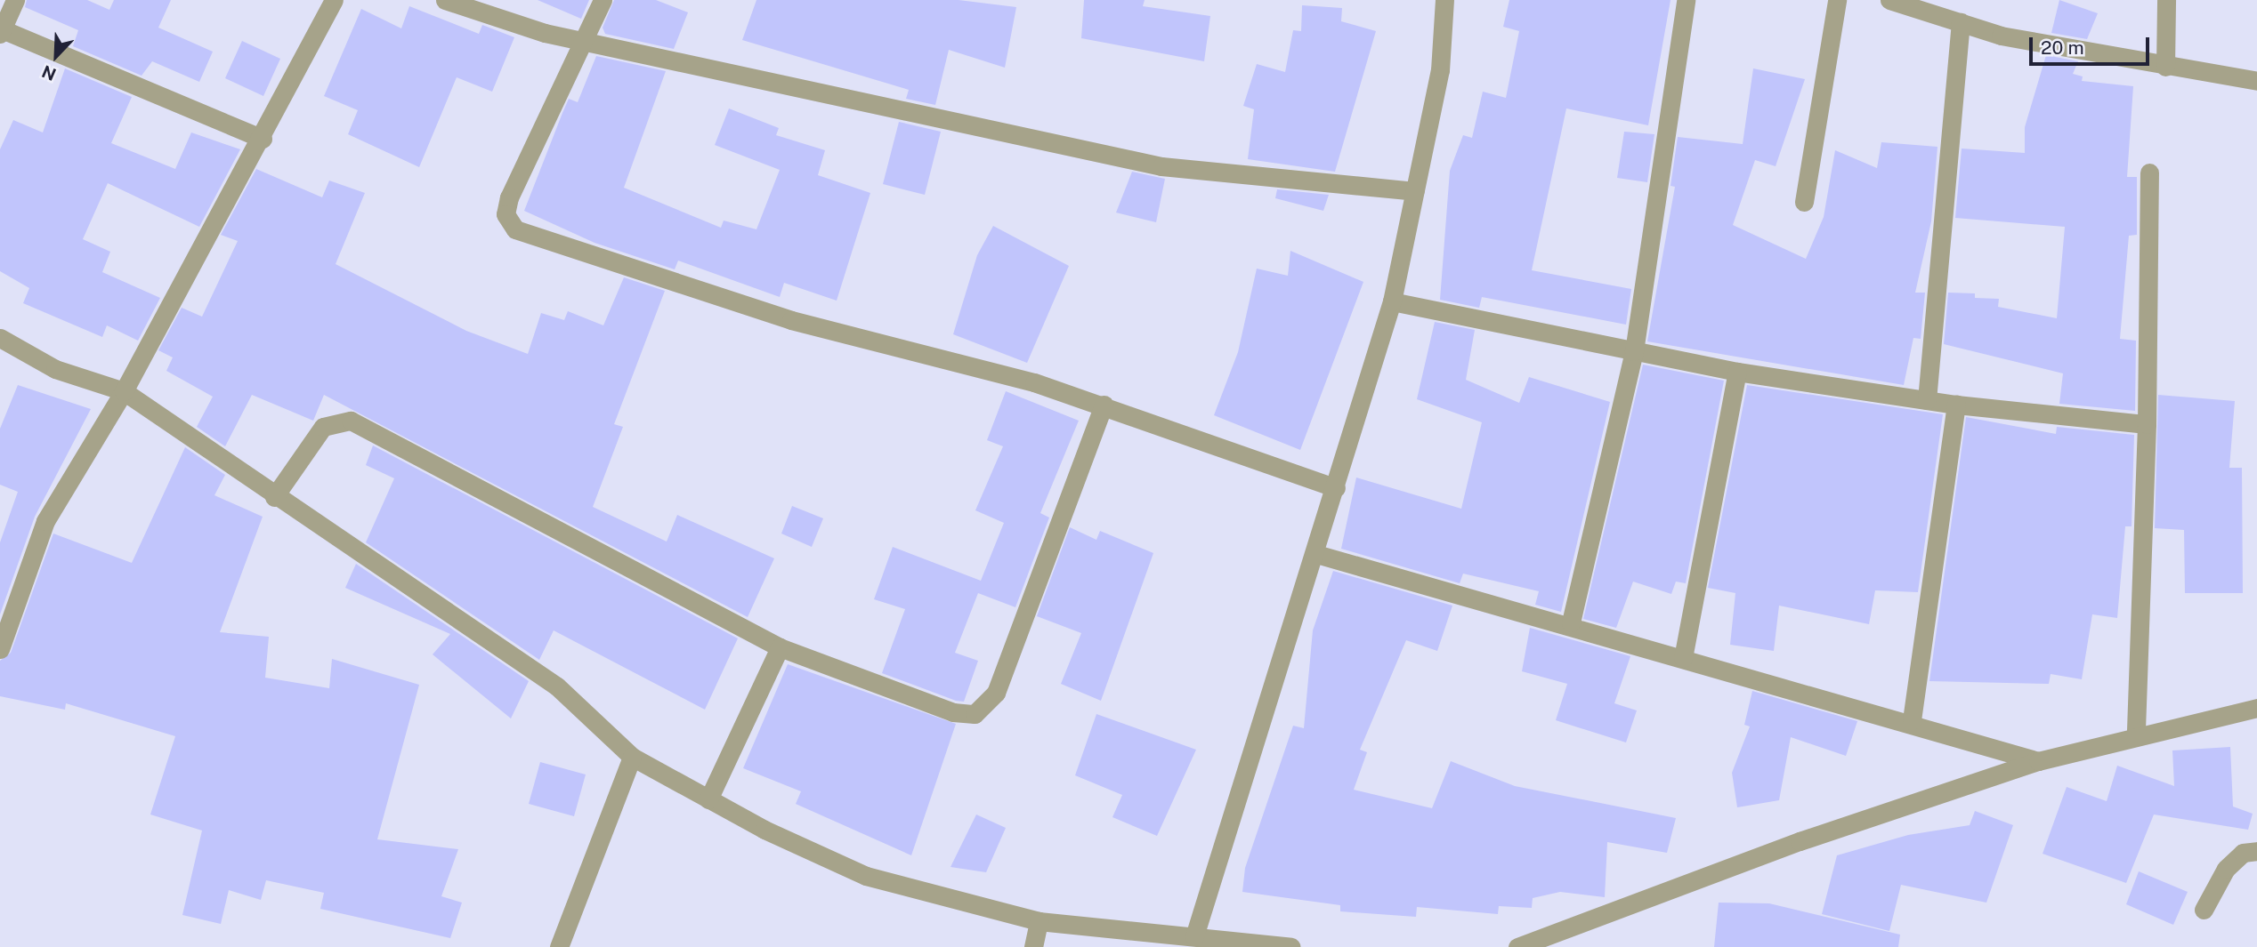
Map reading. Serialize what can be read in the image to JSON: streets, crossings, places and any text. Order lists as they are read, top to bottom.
{
  "scale_bar": "20 m",
  "north": "bottom left"
}
